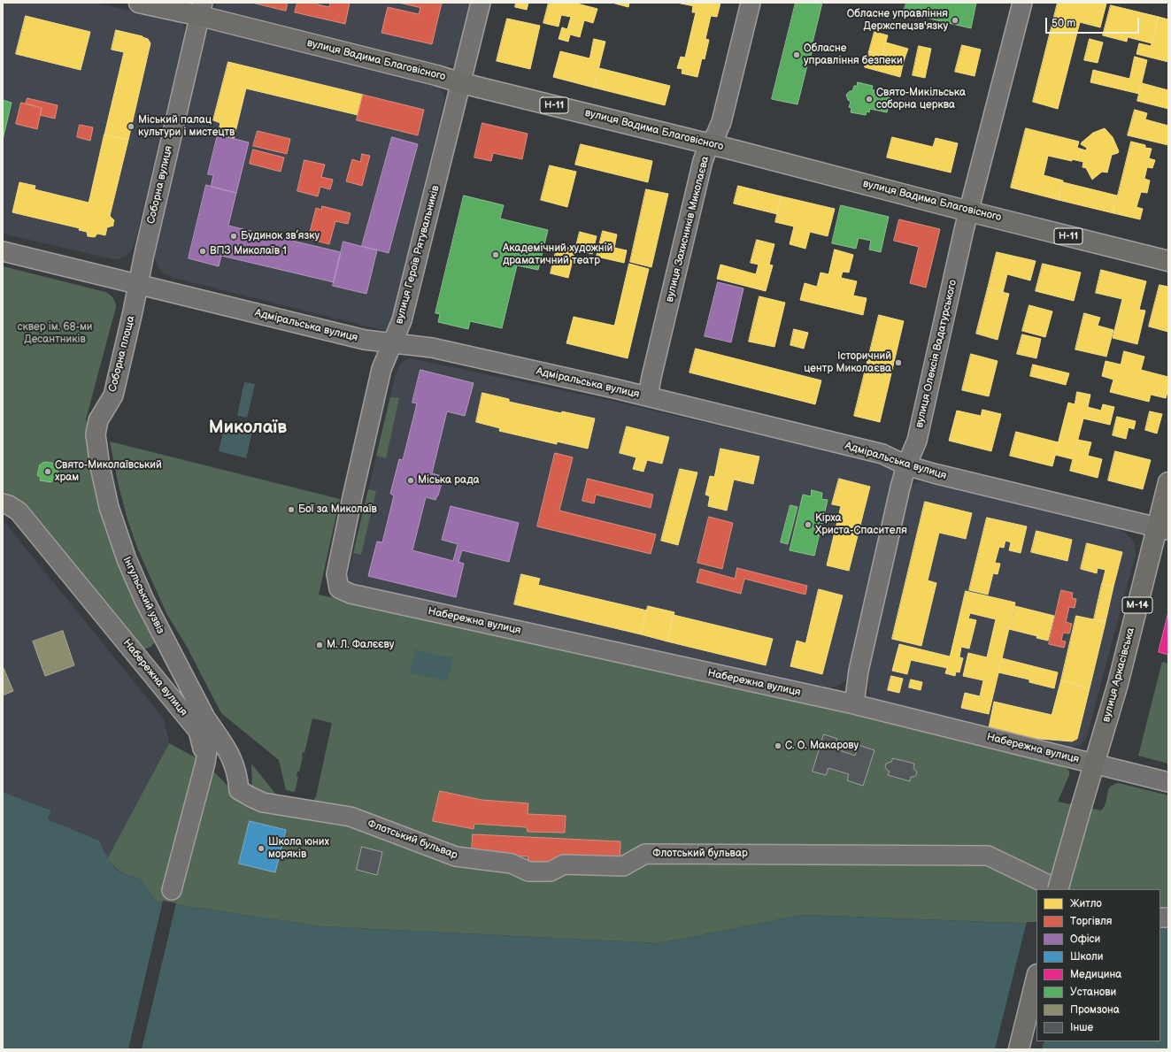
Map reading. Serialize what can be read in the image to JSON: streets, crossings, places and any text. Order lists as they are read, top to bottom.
{
  "streets": {
    "main road": [
      "вулиця Вадима Благовісного",
      "Н-11",
      "М-14",
      "вулиця Аркасівська"
    ],
    "street": [
      "Соборна вулиця",
      "вулиця Захисників Миколаєва",
      "вулиця Героїв Рятувальників",
      "Адміральська вулиця",
      "Соборна площа",
      "вулиця Олексія Вадатурського",
      "Інгульський узвіз",
      "Набережна вулиця",
      "Флотський бульвар"
    ]
  },
  "crossings": [
    ["вулиця Вадима Благовісного", "Соборна вулиця"],
    ["вулиця Вадима Благовісного", "вулиця Захисників Миколаєва"],
    ["вулиця Вадима Благовісного", "вулиця Героїв Рятувальників"],
    ["вулиця Вадима Благовісного", "вулиця Олексія Вадатурського"],
    ["Соборна вулиця", "Адміральська вулиця"],
    ["Соборна вулиця", "Соборна площа"],
    ["вулиця Захисників Миколаєва", "Адміральська вулиця"],
    ["вулиця Героїв Рятувальників", "Адміральська вулиця"],
    ["вулиця Героїв Рятувальників", "Набережна вулиця"],
    ["Адміральська вулиця", "Соборна площа"],
    ["Адміральська вулиця", "вулиця Олексія Вадатурського"],
    ["Адміральська вулиця", "вулиця Аркасівська"],
    ["Соборна площа", "Інгульський узвіз"],
    ["вулиця Олексія Вадатурського", "Набережна вулиця"],
    ["Інгульський узвіз", "Набережна вулиця"],
    ["Інгульський узвіз", "Флотський бульвар"],
    ["Набережна вулиця", "вулиця Аркасівська"]
  ],
  "districts": ["Миколаїв"],
  "parks": ["сквер ім. 68-ми Десантників"],
  "places": [
    "Обласне управління Держспецзв'язку",
    "Обласне управління безпеки",
    "Свято-Микільська соборна церква",
    "Міський палац культури і мистецтв",
    "Будинок зв’язку",
    "ВПЗ Миколаїв 1",
    "Академічний художній драматичний театр",
    "Історичний центр Миколаєва",
    "Свято-Миколаївський храм",
    "Міська рада",
    "Бої за Миколаїв",
    "Кірха Христа-Спасителя",
    "М. Л. Фалєєву",
    "С. О. Макарову",
    "Школа юних моряків"
  ],
  "legend": [
    "Житло",
    "Торгівля",
    "Офіси",
    "Школи",
    "Медицина",
    "Установи",
    "Промзона",
    "Інше"
  ],
  "scale_bar": "50 m"
}
